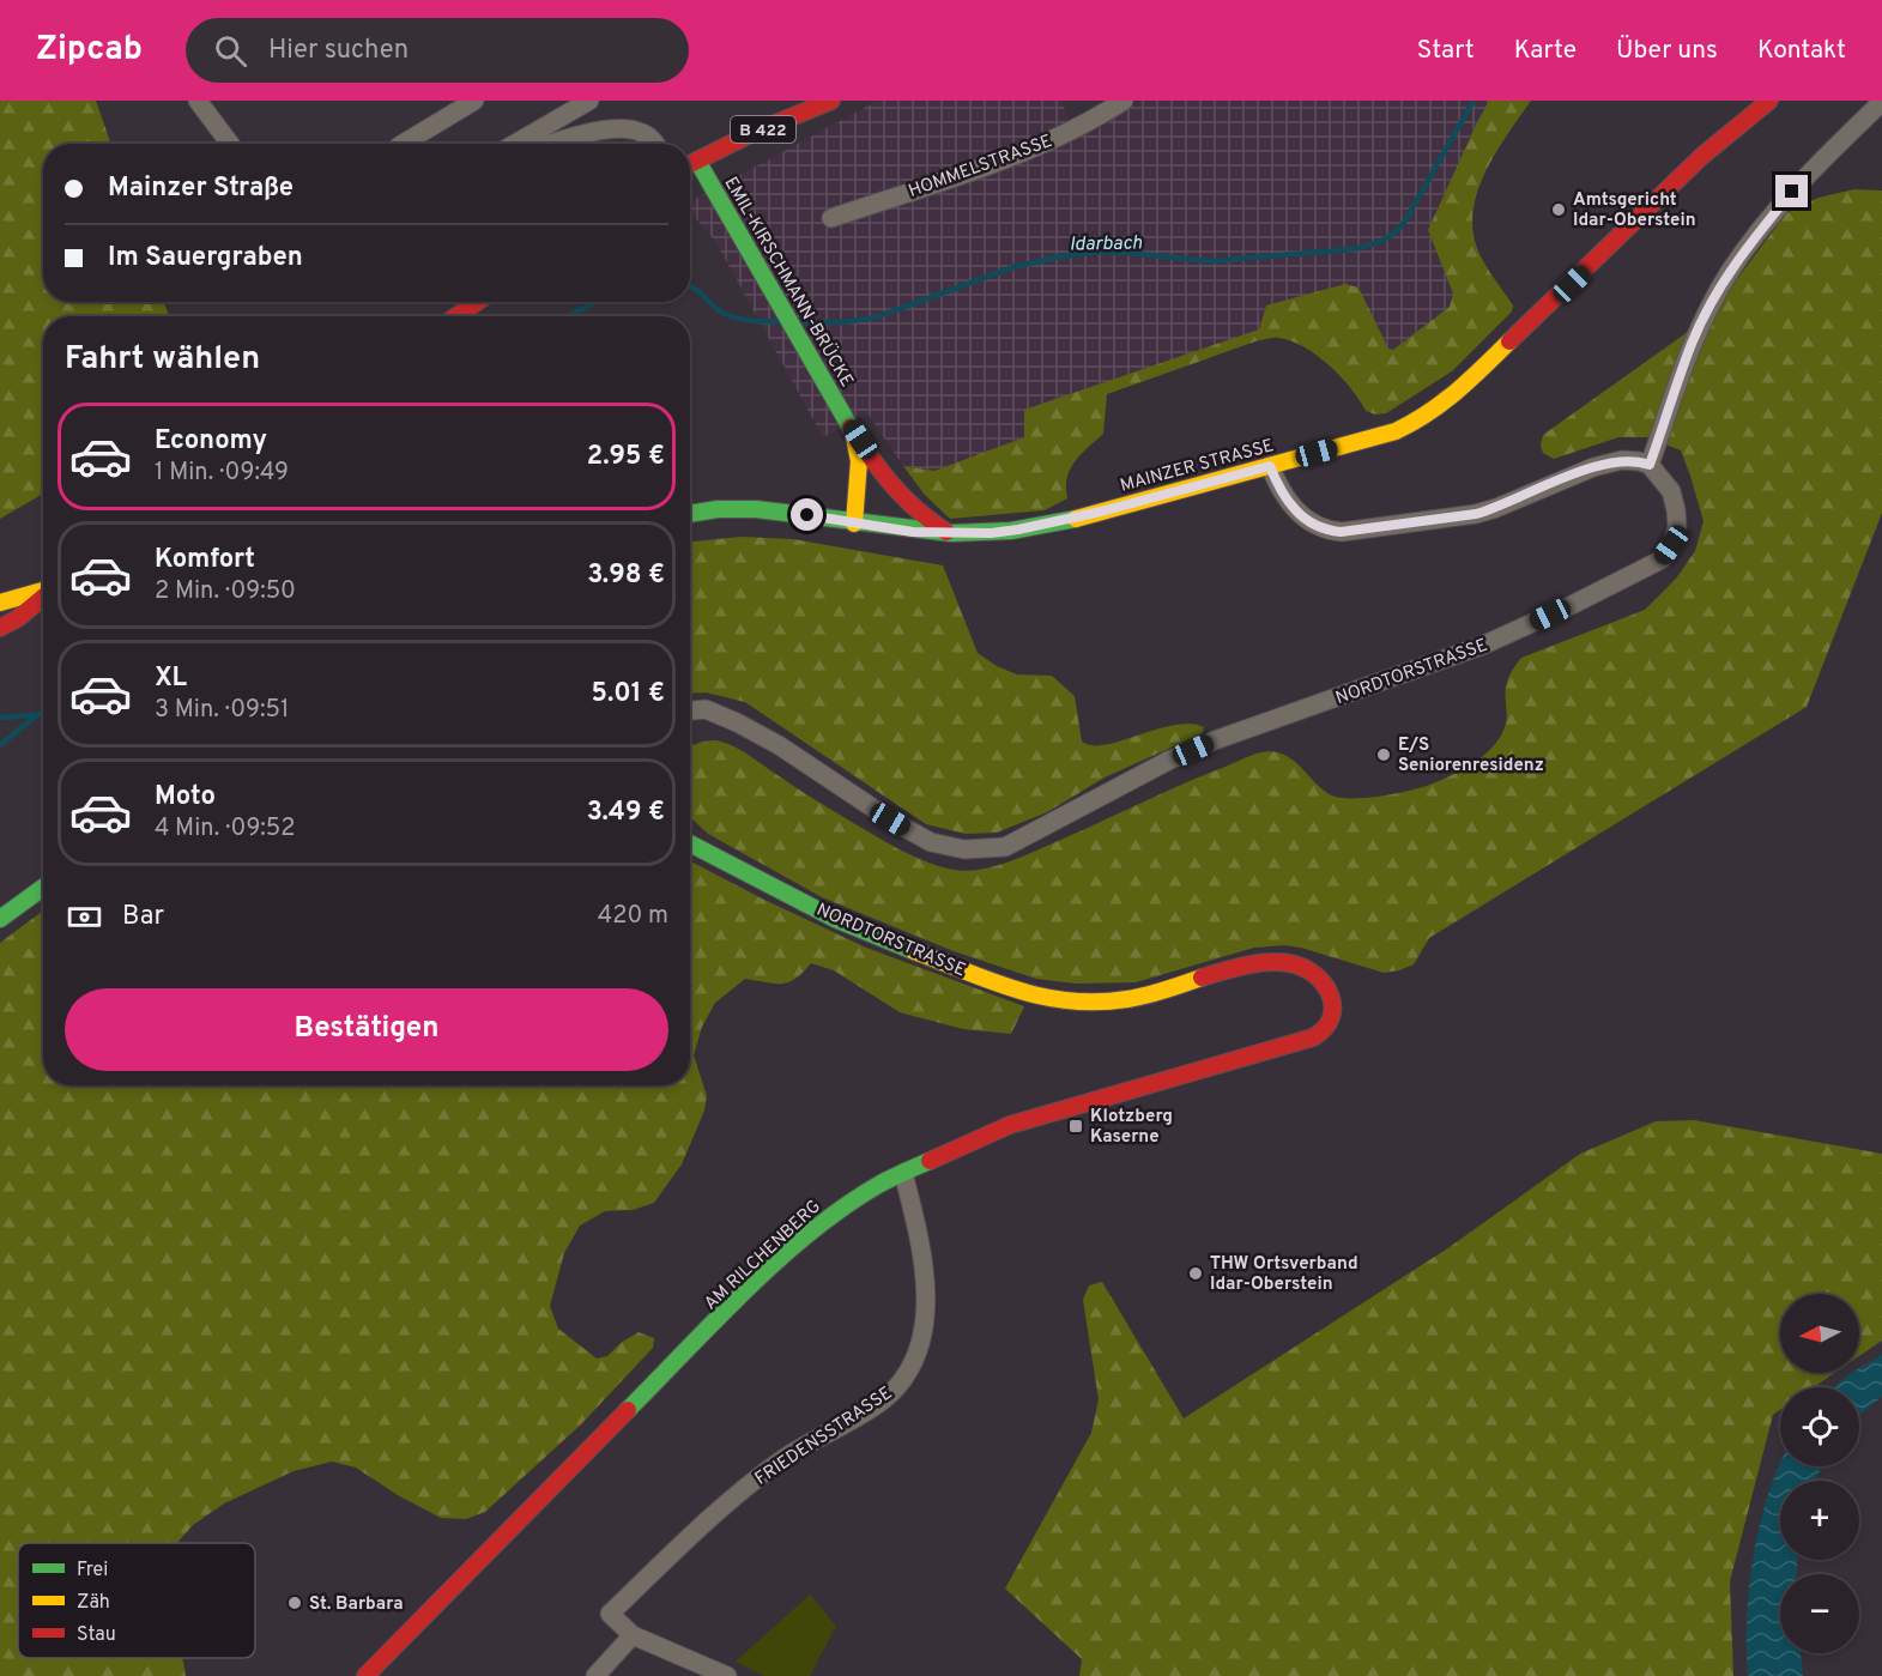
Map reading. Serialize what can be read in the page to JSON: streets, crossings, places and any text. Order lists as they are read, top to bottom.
{
  "streets": {
    "main road": [
      "B 422",
      "EMIL-KIRSCHMANN-BRÜCKE",
      "MAINZER STRASSE",
      "NORDTORSTRASSE",
      "AM RILCHENBERG"
    ],
    "street": ["HOMMELSTRASSE", "FRIEDENSSTRASSE"]
  },
  "crossings": [
    ["B 422", "EMIL-KIRSCHMANN-BRÜCKE"],
    ["EMIL-KIRSCHMANN-BRÜCKE", "MAINZER STRASSE"],
    ["NORDTORSTRASSE", "AM RILCHENBERG"],
    ["AM RILCHENBERG", "FRIEDENSSTRASSE"]
  ],
  "water": ["Idarbach"],
  "places": {
    "other": [
      "Amtsgericht Idar-Oberstein",
      "E/S Seniorenresidenz",
      "THW Ortsverband Idar-Oberstein",
      "St. Barbara"
    ],
    "transit": ["Klotzberg Kaserne"]
  },
  "legend": ["Frei", "Zäh", "Stau"],
  "north": "left",
  "page": {
    "header": "Zipcab",
    "search": "Hier suchen",
    "nav": [
      "Start",
      "Karte",
      "Über uns",
      "Kontakt"
    ],
    "banner": ["Mainzer Straße", "Im Sauergraben"],
    "heading": "Fahrt wählen",
    "list": [
      {
        "name": "Economy",
        "note": "1 Min. · 09:49",
        "value": "2.95 €"
      },
      {
        "name": "Komfort",
        "note": "2 Min. · 09:50",
        "value": "3.98 €"
      },
      {
        "name": "XL",
        "note": "3 Min. · 09:51",
        "value": "5.01 €"
      },
      {
        "name": "Moto",
        "note": "4 Min. · 09:52",
        "value": "3.49 €"
      }
    ],
    "pay": ["Bar", "420 m"],
    "buttons": "Bestätigen",
    "map_buttons": ["+", "−"]
  }
}
